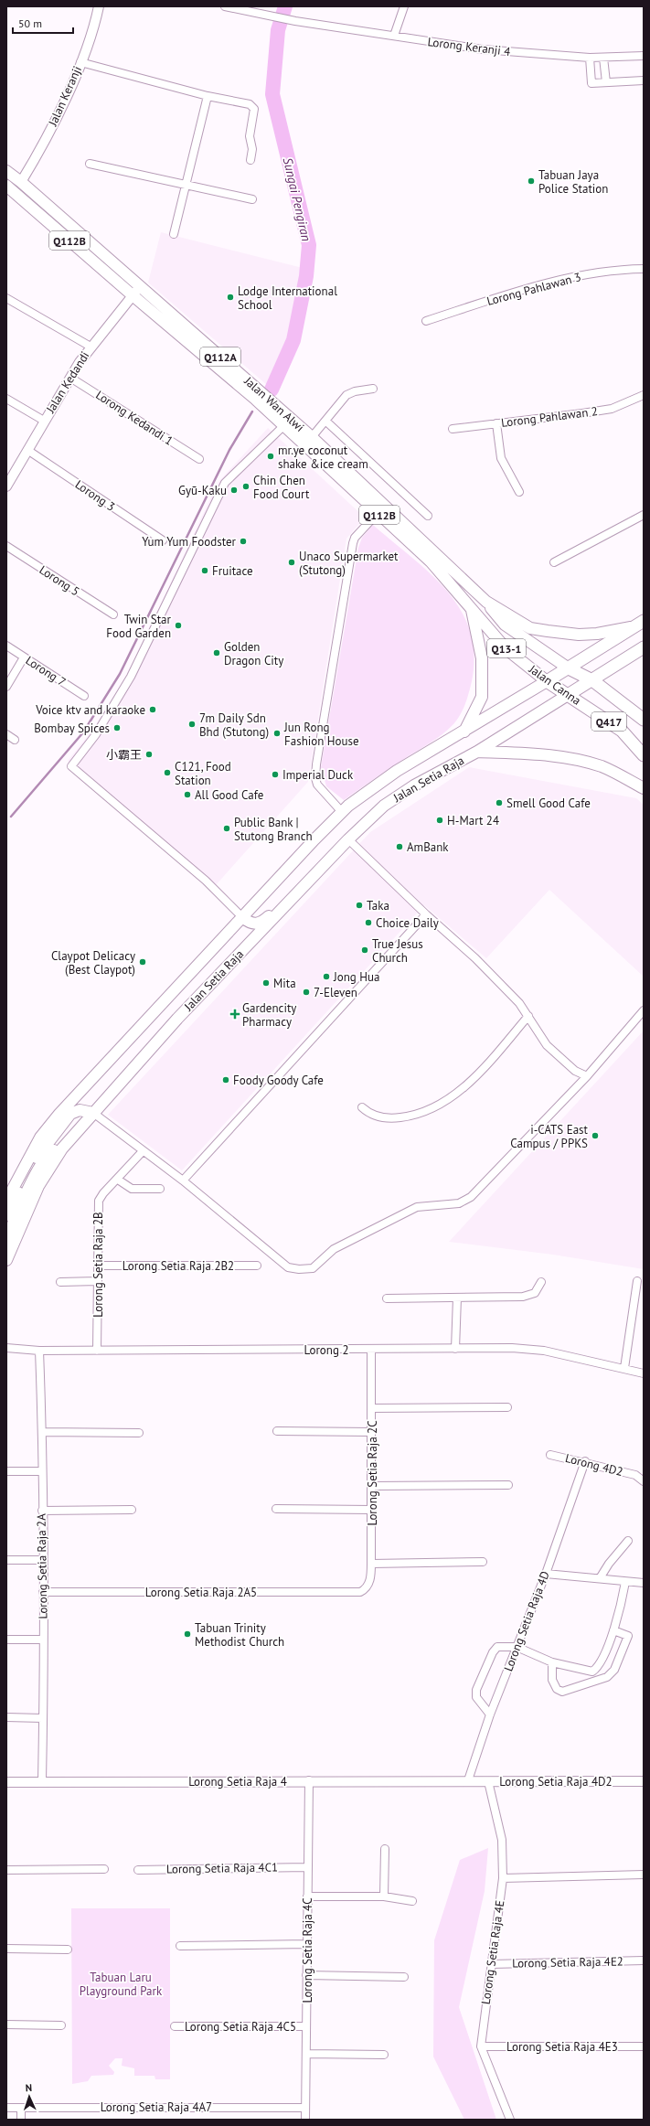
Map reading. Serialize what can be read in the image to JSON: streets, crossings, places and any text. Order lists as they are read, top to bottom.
{
  "streets": {
    "highway": ["Jalan Canna", "Q417"],
    "main road": [
      "Q112B",
      "Q112A",
      "Jalan Wan Alwi",
      "Q13-1",
      "Jalan Setia Raja"
    ],
    "street": [
      "Lorong Keranji 4",
      "Jalan Keranji",
      "Lorong Pahlawan 3",
      "Jalan Kedandi",
      "Lorong Pahlawan 2",
      "Lorong Kedandi 1",
      "Lorong 3",
      "Lorong 5",
      "Lorong 7",
      "Lorong Setia Raja 2B",
      "Lorong Setia Raja 2B2",
      "Lorong 2",
      "Lorong 4D2",
      "Lorong Setia Raja 2C",
      "Lorong Setia Raja 2A",
      "Lorong Setia Raja 2A5",
      "Lorong Setia Raja 4D",
      "Lorong Setia Raja 4",
      "Lorong Setia Raja 4D2",
      "Lorong Setia Raja 4C1",
      "Lorong Setia Raja 4C",
      "Lorong Setia Raja 4E",
      "Lorong Setia Raja 4E2",
      "Lorong Setia Raja 4C5",
      "Lorong Setia Raja 4E3",
      "Lorong Setia Raja 4A7"
    ]
  },
  "crossings": [
    ["Jalan Keranji", "Jalan Wan Alwi"],
    ["Jalan Kedandi", "Jalan Wan Alwi"],
    ["Jalan Kedandi", "Lorong Kedandi 1"],
    ["Jalan Kedandi", "Lorong 3"],
    ["Jalan Wan Alwi", "Jalan Canna"],
    ["Jalan Canna", "Jalan Setia Raja"],
    ["Lorong Setia Raja 2B", "Lorong Setia Raja 2B2"],
    ["Lorong Setia Raja 2B", "Lorong 2"],
    ["Lorong 2", "Lorong Setia Raja 2C"],
    ["Lorong 2", "Lorong Setia Raja 2A"],
    ["Lorong 4D2", "Lorong Setia Raja 4D"],
    ["Lorong Setia Raja 2C", "Lorong Setia Raja 2A5"],
    ["Lorong Setia Raja 2A", "Lorong Setia Raja 2A5"],
    ["Lorong Setia Raja 2A", "Lorong Setia Raja 4"],
    ["Lorong Setia Raja 4D", "Lorong Setia Raja 4"],
    ["Lorong Setia Raja 4D", "Lorong Setia Raja 4D2"],
    ["Lorong Setia Raja 4", "Lorong Setia Raja 4D2"],
    ["Lorong Setia Raja 4", "Lorong Setia Raja 4C"],
    ["Lorong Setia Raja 4D2", "Lorong Setia Raja 4E"],
    ["Lorong Setia Raja 4C1", "Lorong Setia Raja 4C"],
    ["Lorong Setia Raja 4C", "Lorong Setia Raja 4C5"],
    ["Lorong Setia Raja 4C", "Lorong Setia Raja 4A7"],
    ["Lorong Setia Raja 4E", "Lorong Setia Raja 4E2"],
    ["Lorong Setia Raja 4E", "Lorong Setia Raja 4E3"]
  ],
  "water": ["Sungai Pengiran"],
  "parks": ["Tabuan Laru Playground Park"],
  "places": {
    "other": [
      "Tabuan Jaya Police Station",
      "Lodge International School",
      "mr.ye coconut shake &ice cream",
      "Chin Chen Food Court",
      "Gyū-Kaku",
      "Yum Yum Foodster",
      "Unaco Supermarket (Stutong)",
      "Fruitace",
      "Twin Star Food Garden",
      "Golden Dragon City",
      "Voice ktv and karaoke",
      "7m Daily Sdn Bhd (Stutong)",
      "Bombay Spices",
      "Jun Rong Fashion House",
      "小霸王",
      "C121, Food Station",
      "Imperial Duck",
      "All Good Cafe",
      "Smell Good Cafe",
      "H-Mart 24",
      "Public Bank | Stutong Branch",
      "AmBank",
      "Taka",
      "Choice Daily",
      "True Jesus Church",
      "Claypot Delicacy (Best Claypot)",
      "Jong Hua",
      "Mita",
      "7-Eleven",
      "Foody Goody Cafe",
      "i-CATS East Campus / PPKS",
      "Tabuan Trinity Methodist Church"
    ],
    "health": ["Gardencity Pharmacy"]
  },
  "scale_bar": "50 m",
  "north": "top"
}
